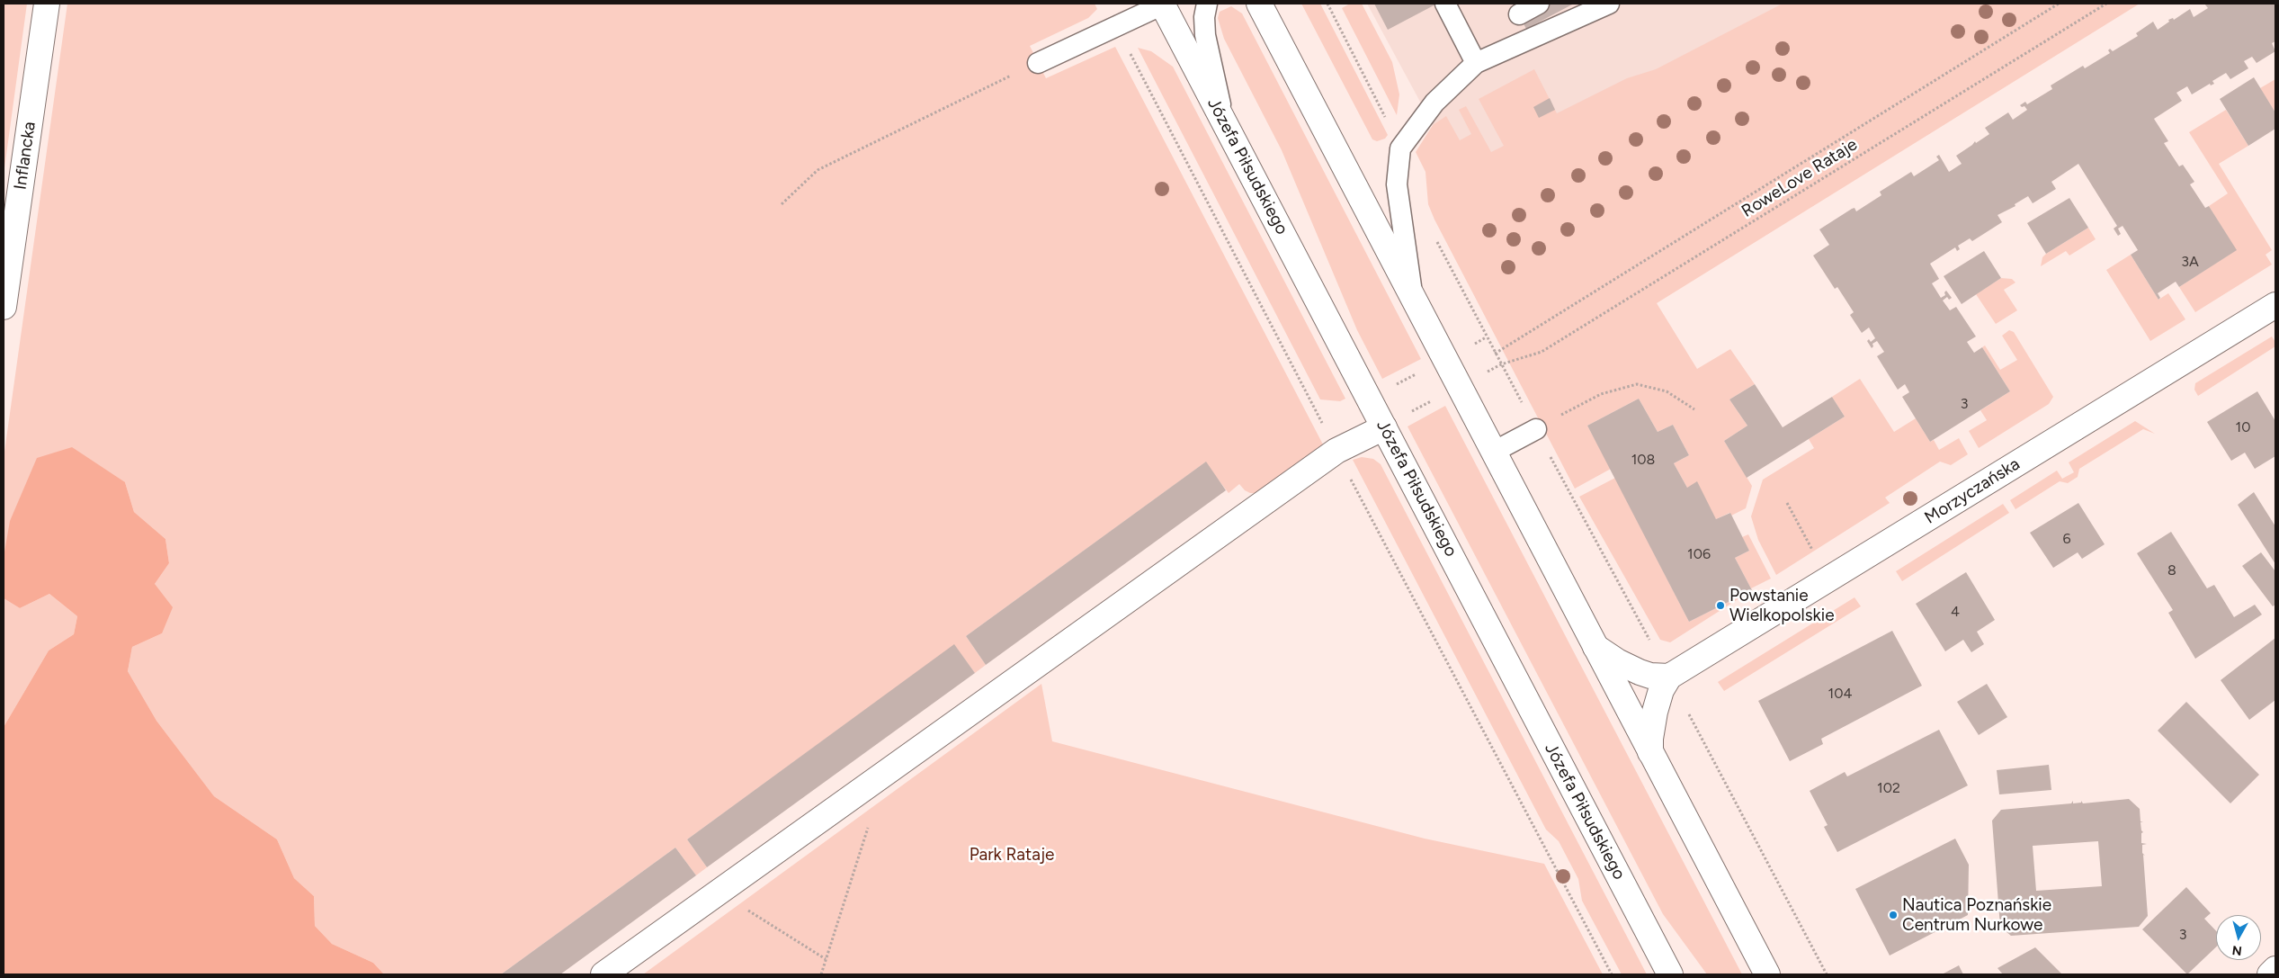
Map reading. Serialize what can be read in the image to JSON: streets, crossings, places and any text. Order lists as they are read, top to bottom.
{
  "streets": {
    "street": ["Inflancka", "Józefa Piłsudskiego", "Morzyczańska"],
    "path": ["RoweLove Rataje"]
  },
  "parks": ["Park Rataje"],
  "places": ["Powstanie Wielkopolskie", "Nautica Poznańskie Centrum Nurkowe"],
  "house_numbers": [
    "3A",
    "3",
    "10",
    "108",
    "6",
    "106",
    "8",
    "4",
    "104",
    "102",
    "3"
  ],
  "north": "bottom"
}
